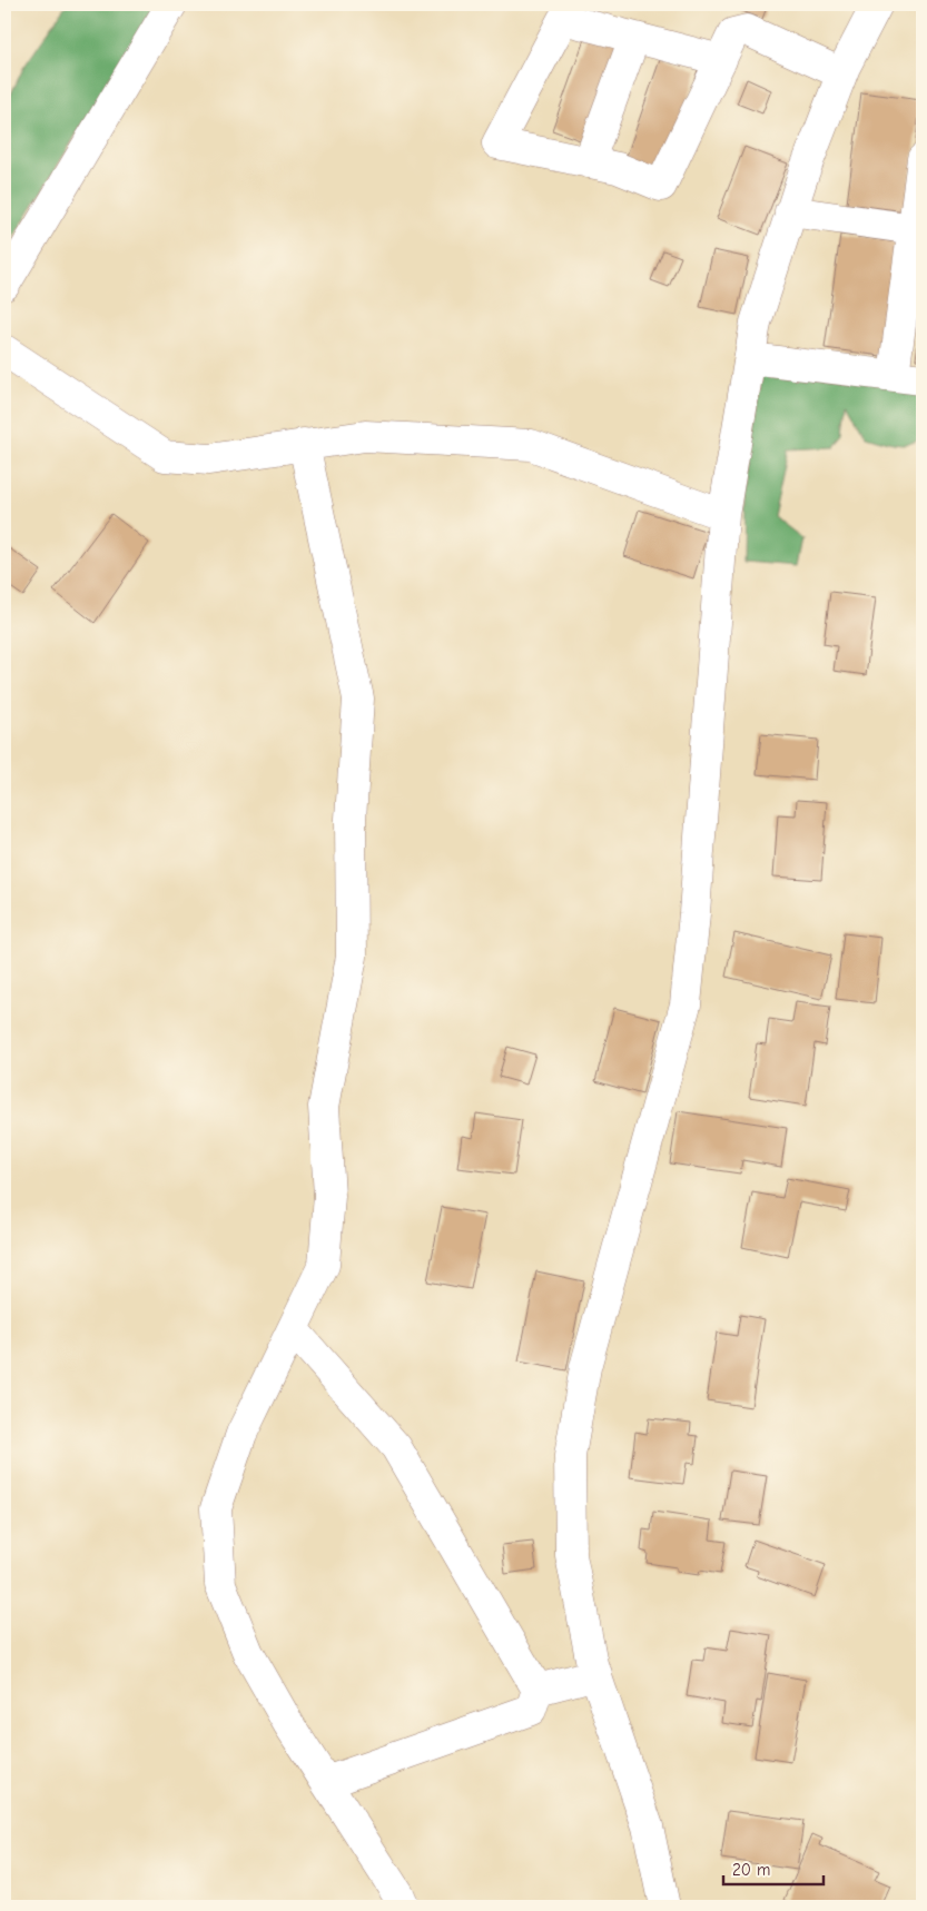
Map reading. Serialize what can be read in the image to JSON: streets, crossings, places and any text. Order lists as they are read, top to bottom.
{
  "scale_bar": "20 m"
}
